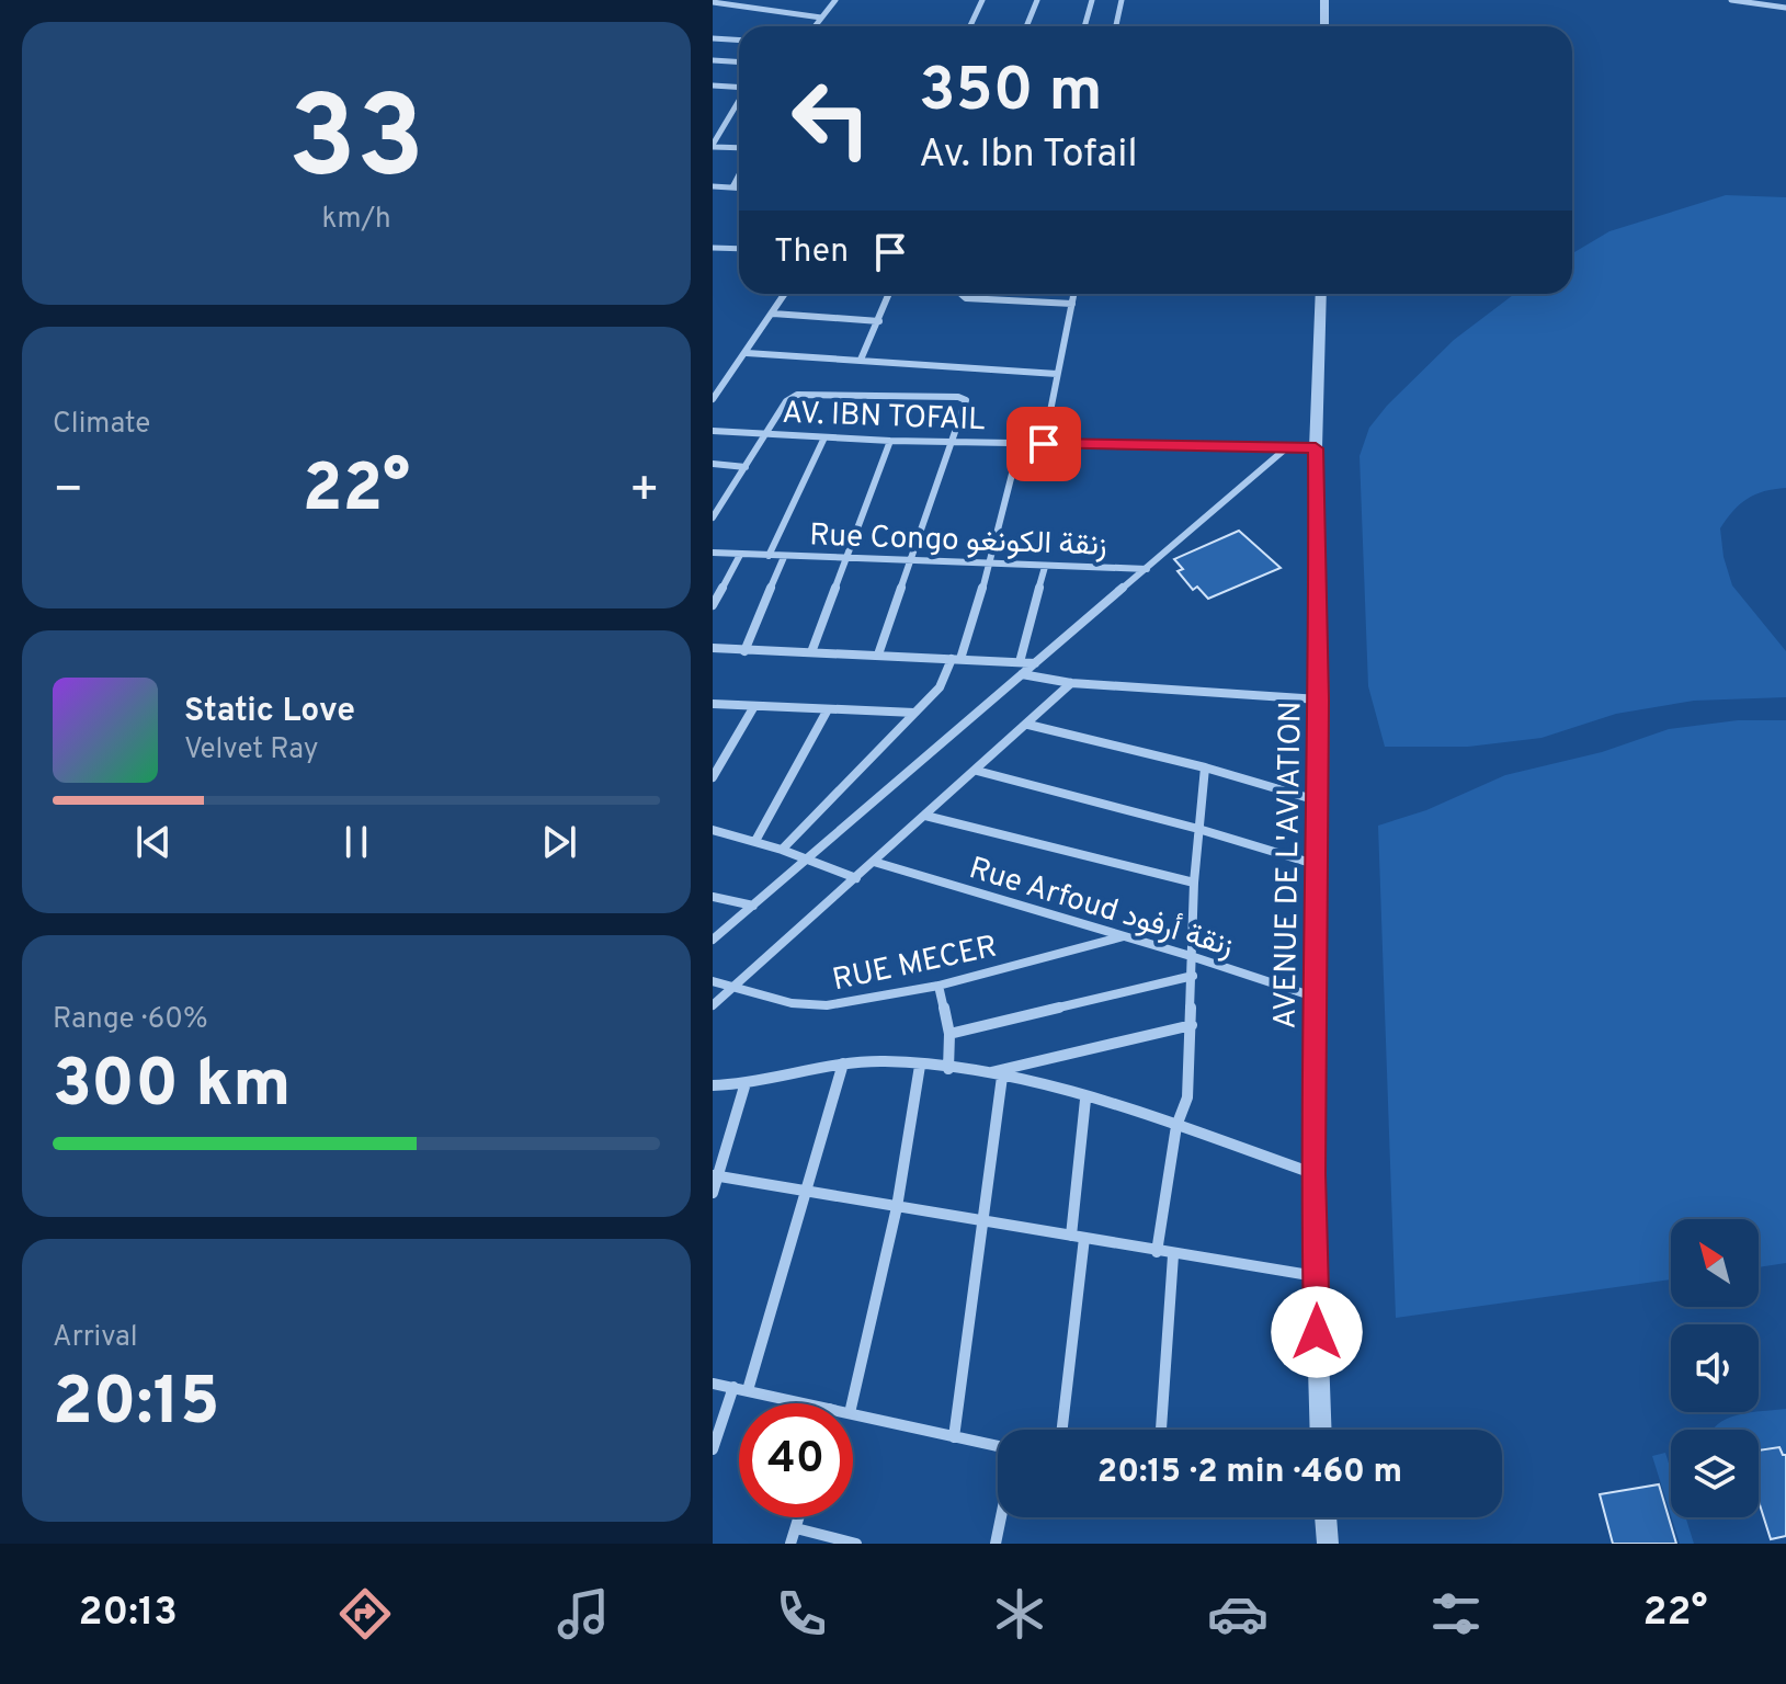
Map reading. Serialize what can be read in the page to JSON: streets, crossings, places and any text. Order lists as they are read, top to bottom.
{
  "streets": {
    "street": [
      "AV. IBN TOFAIL",
      "Rue Congo زنقة الكونغو",
      "AVENUE DE L'AVIATION",
      "Rue Arfoud زنقة أرفود",
      "RUE MECER"
    ]
  },
  "crossings": [
    ["AV. IBN TOFAIL", "AVENUE DE L'AVIATION"],
    ["AVENUE DE L'AVIATION", "Rue Arfoud زنقة أرفود"],
    ["Rue Arfoud زنقة أرفود", "RUE MECER"]
  ],
  "north": "top left",
  "page": {
    "tile": [
      ["33", "km/h"],
      "Climate",
      ["Range · 60%", "300 km"],
      ["Arrival", "20:15"]
    ],
    "turn": ["350 m", "Av. Ibn Tofail"],
    "then": "Then",
    "heat": ["−", "22°", "+"],
    "song": ["Static Love", "Velvet Ray"],
    "limit": "40",
    "trip": "20:15 · 2 min · 460 m",
    "tabs": ["20:13", "22°"]
  }
}
